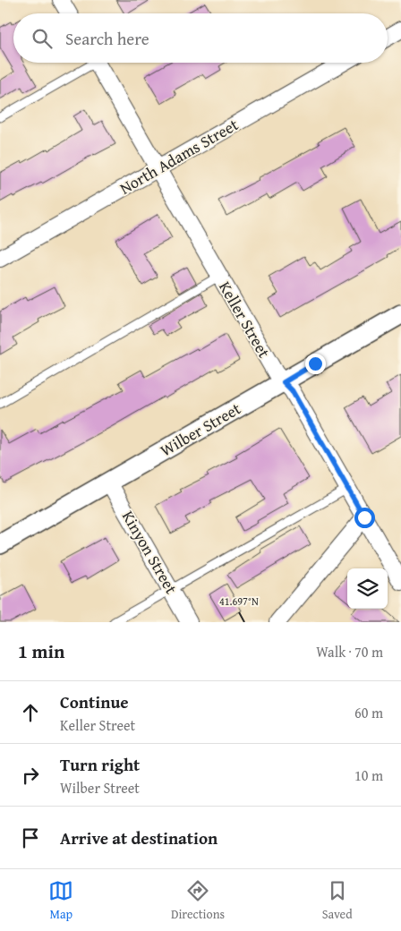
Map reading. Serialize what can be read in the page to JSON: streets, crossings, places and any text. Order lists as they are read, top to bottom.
{
  "streets": {
    "street": [
      "North Adams Street",
      "Keller Street",
      "Wilber Street",
      "Kinyon Street"
    ]
  },
  "crossings": [
    ["North Adams Street", "Keller Street"],
    ["Keller Street", "Wilber Street"],
    ["Wilber Street", "Kinyon Street"]
  ],
  "page": {
    "search": "Search here",
    "heading": ["1 min", "Walk · 70 m"],
    "list": [
      ["Continue", "Keller Street", "60 m"],
      ["Turn right", "Wilber Street", "10 m"],
      "Arrive at destination"
    ],
    "nav": ["Map", "Directions", "Saved"]
  },
  "coordinates": ["41.697°N"]
}
